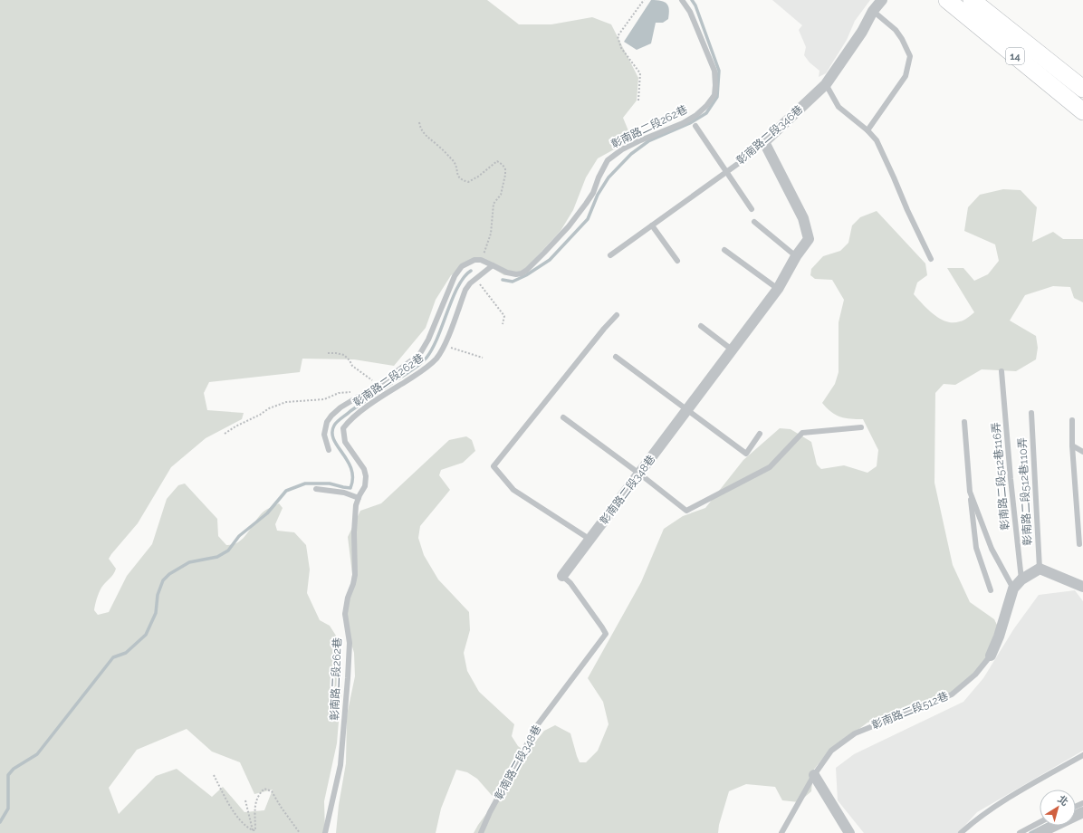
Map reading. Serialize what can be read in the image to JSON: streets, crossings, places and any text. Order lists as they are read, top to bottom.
{
  "streets": {
    "main road": ["14"],
    "street": ["彰南路二段346巷", "彰南路二段348巷", "彰南路二段512巷"],
    "lane": ["彰南路二段262巷", "彰南路二段512巷116弄", "彰南路二段512巷110弄"]
  },
  "crossings": [
    ["彰南路二段346巷", "彰南路二段348巷"],
    ["彰南路二段512巷116弄", "彰南路二段512巷"],
    ["彰南路二段512巷110弄", "彰南路二段512巷"]
  ],
  "north": "top right"
}
